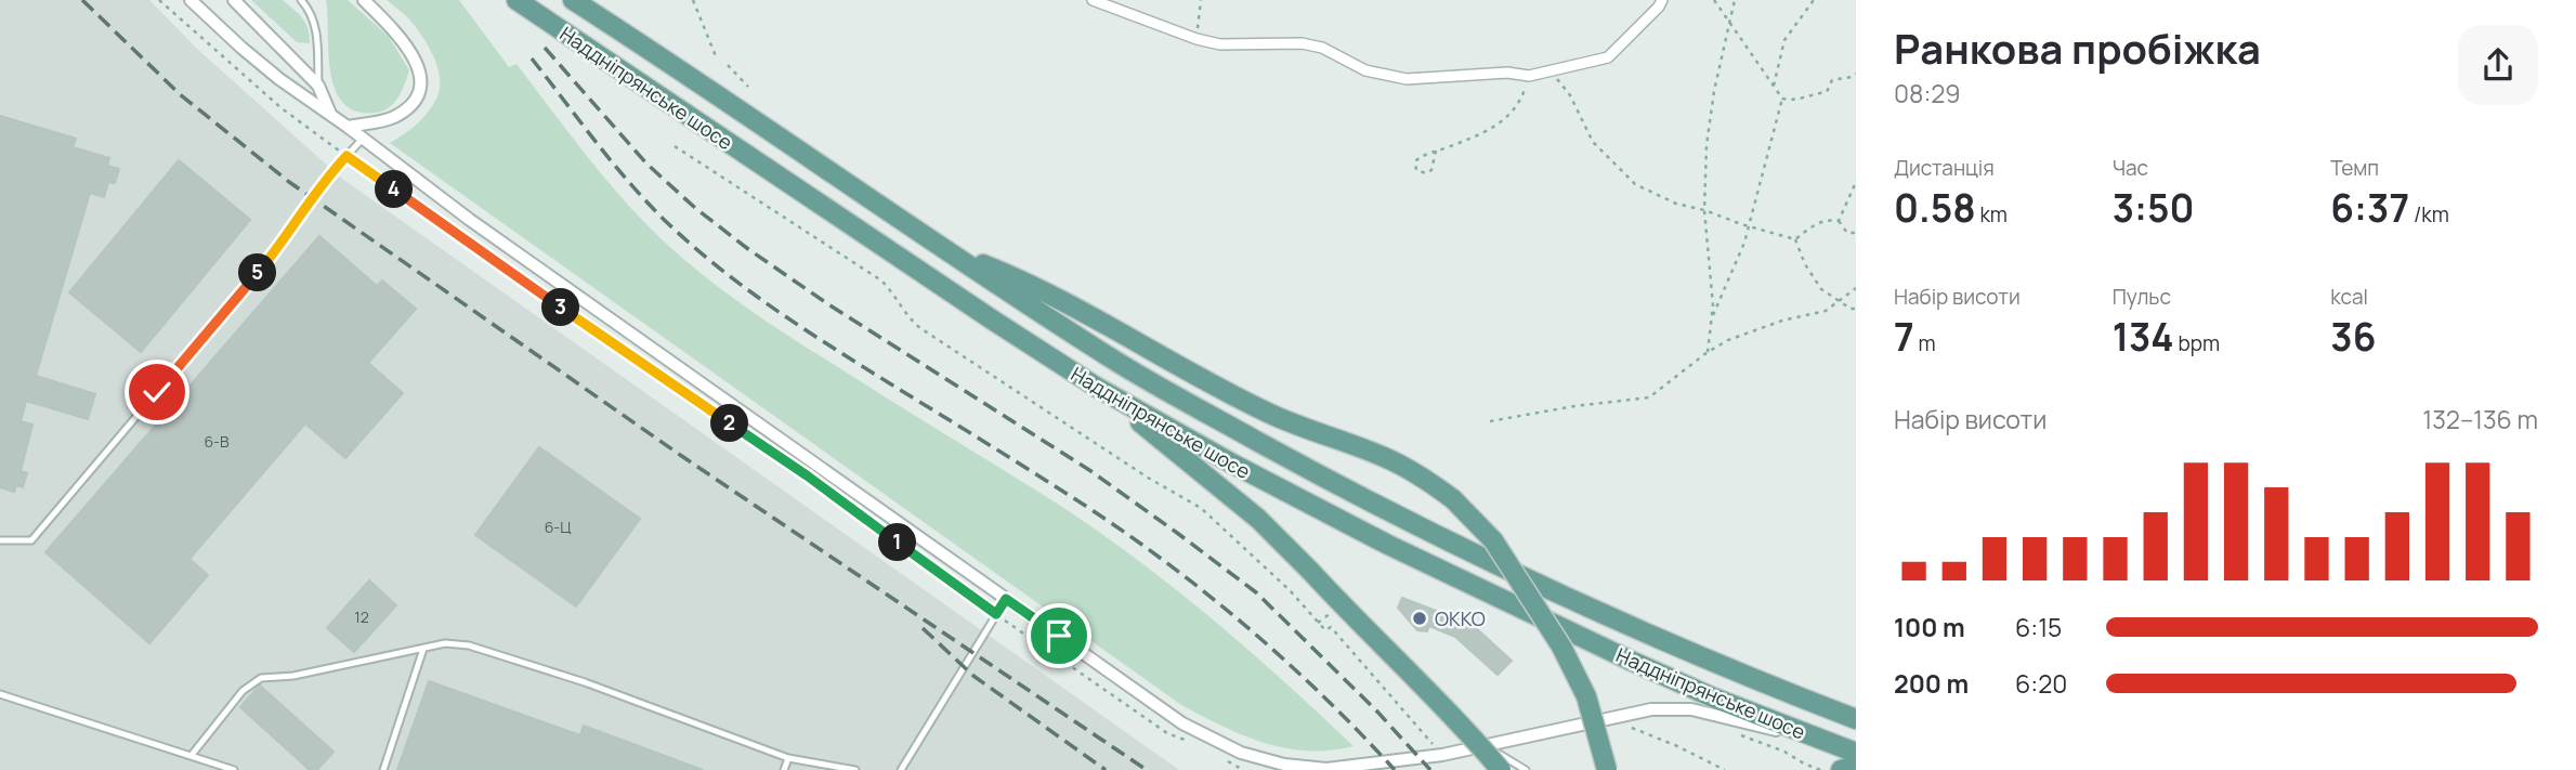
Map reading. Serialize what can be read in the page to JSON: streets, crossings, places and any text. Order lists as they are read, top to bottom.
{
  "streets": {
    "main road": ["Наддніпрянське шосе"]
  },
  "places": ["ОККО"],
  "house_numbers": ["6-В", "6-Ц", "12"],
  "page": {
    "heading": ["Ранкова пробіжка", "08:29"],
    "stats": [
      ["Дистанція", "0.58 km"],
      ["Час", "3:50"],
      ["Темп", "6:37 /km"],
      ["Набір висоти", "7 m"],
      ["Пульс", "134 bpm"],
      ["kcal", "36"]
    ],
    "pins": [
      "4",
      "5",
      "3",
      "2",
      "1"
    ],
    "chart": ["Набір висоти", "132–136 m"],
    "list": [
      {
        "name": "100 m",
        "note": "6:15"
      },
      {
        "name": "200 m",
        "note": "6:20"
      }
    ]
  }
}
